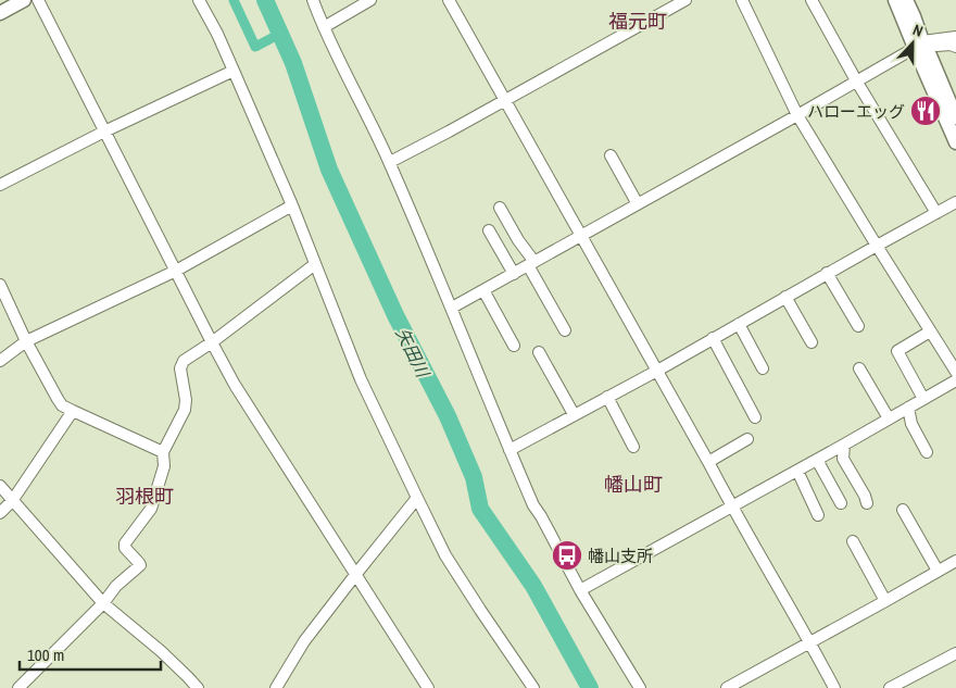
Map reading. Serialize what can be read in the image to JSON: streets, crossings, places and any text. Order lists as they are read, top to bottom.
{
  "districts": ["福元町", "幡山町", "羽根町"],
  "water": ["矢田川"],
  "places": {
    "restaurant": ["ハローエッグ"],
    "bus stop": ["幡山支所"]
  },
  "scale_bar": "100 m",
  "north": "top"
}
